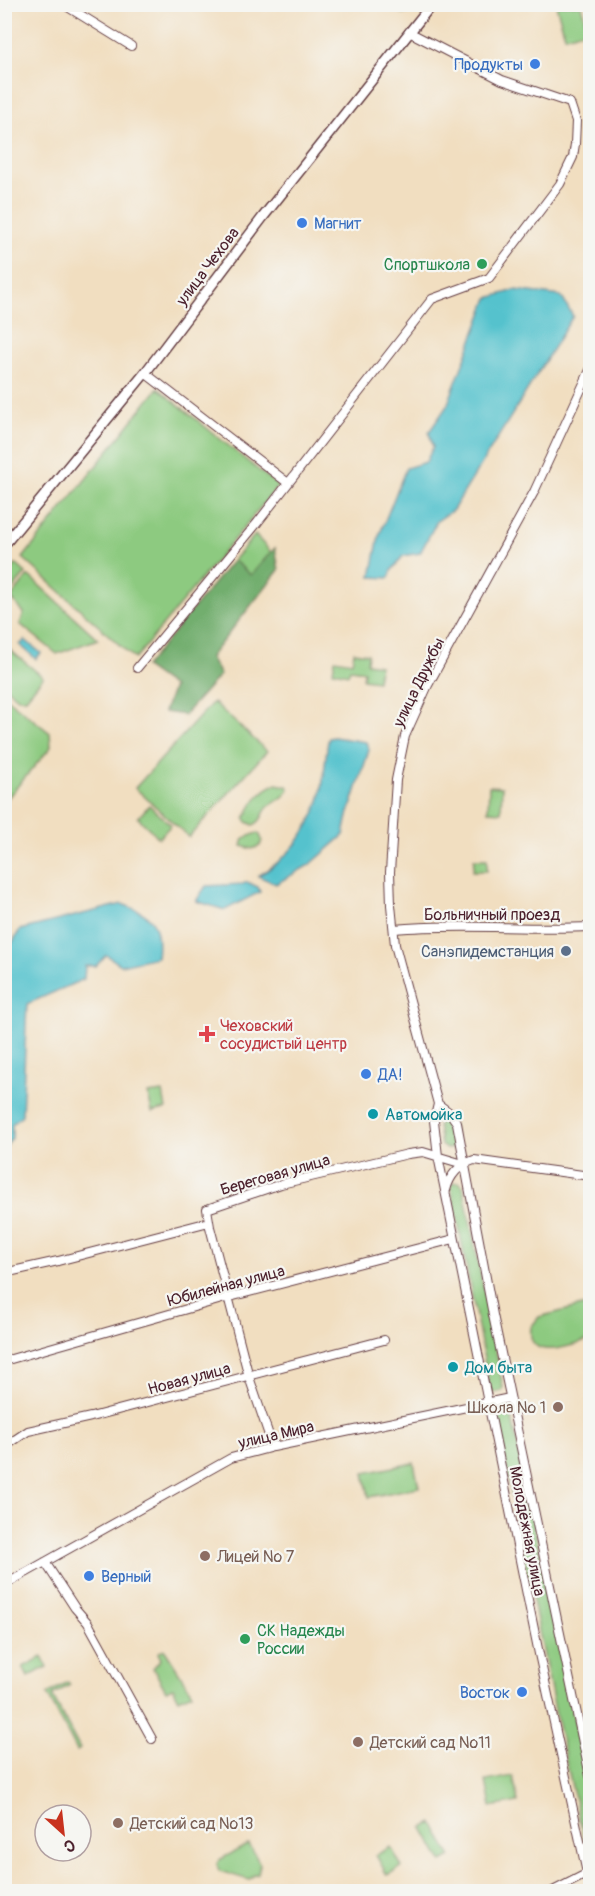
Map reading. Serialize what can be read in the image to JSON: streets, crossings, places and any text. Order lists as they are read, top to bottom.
{
  "streets": {
    "main road": ["улица Чехова"],
    "street": [
      "улица Дружбы",
      "Больничный проезд",
      "Береговая улица",
      "Юбилейная улица",
      "Новая улица",
      "улица Мира",
      "Молодёжная улица"
    ]
  },
  "crossings": [
    ["улица Дружбы", "Больничный проезд"],
    ["улица Дружбы", "Береговая улица"],
    ["улица Дружбы", "Молодёжная улица"],
    ["Береговая улица", "Молодёжная улица"],
    ["Юбилейная улица", "Молодёжная улица"],
    ["улица Мира", "Молодёжная улица"]
  ],
  "places": {
    "other": [
      "Продукты",
      "Магнит",
      "Спортшкола",
      "Санэпидемстанция",
      "ДА!",
      "Автомойка",
      "Дом быта",
      "Школа № 1",
      "Лицей № 7",
      "Верный",
      "СК Надежды России",
      "Восток",
      "Детский сад №11",
      "Детский сад №13"
    ],
    "health": ["Чеховский сосудистый центр"]
  },
  "north": "bottom right"
}
